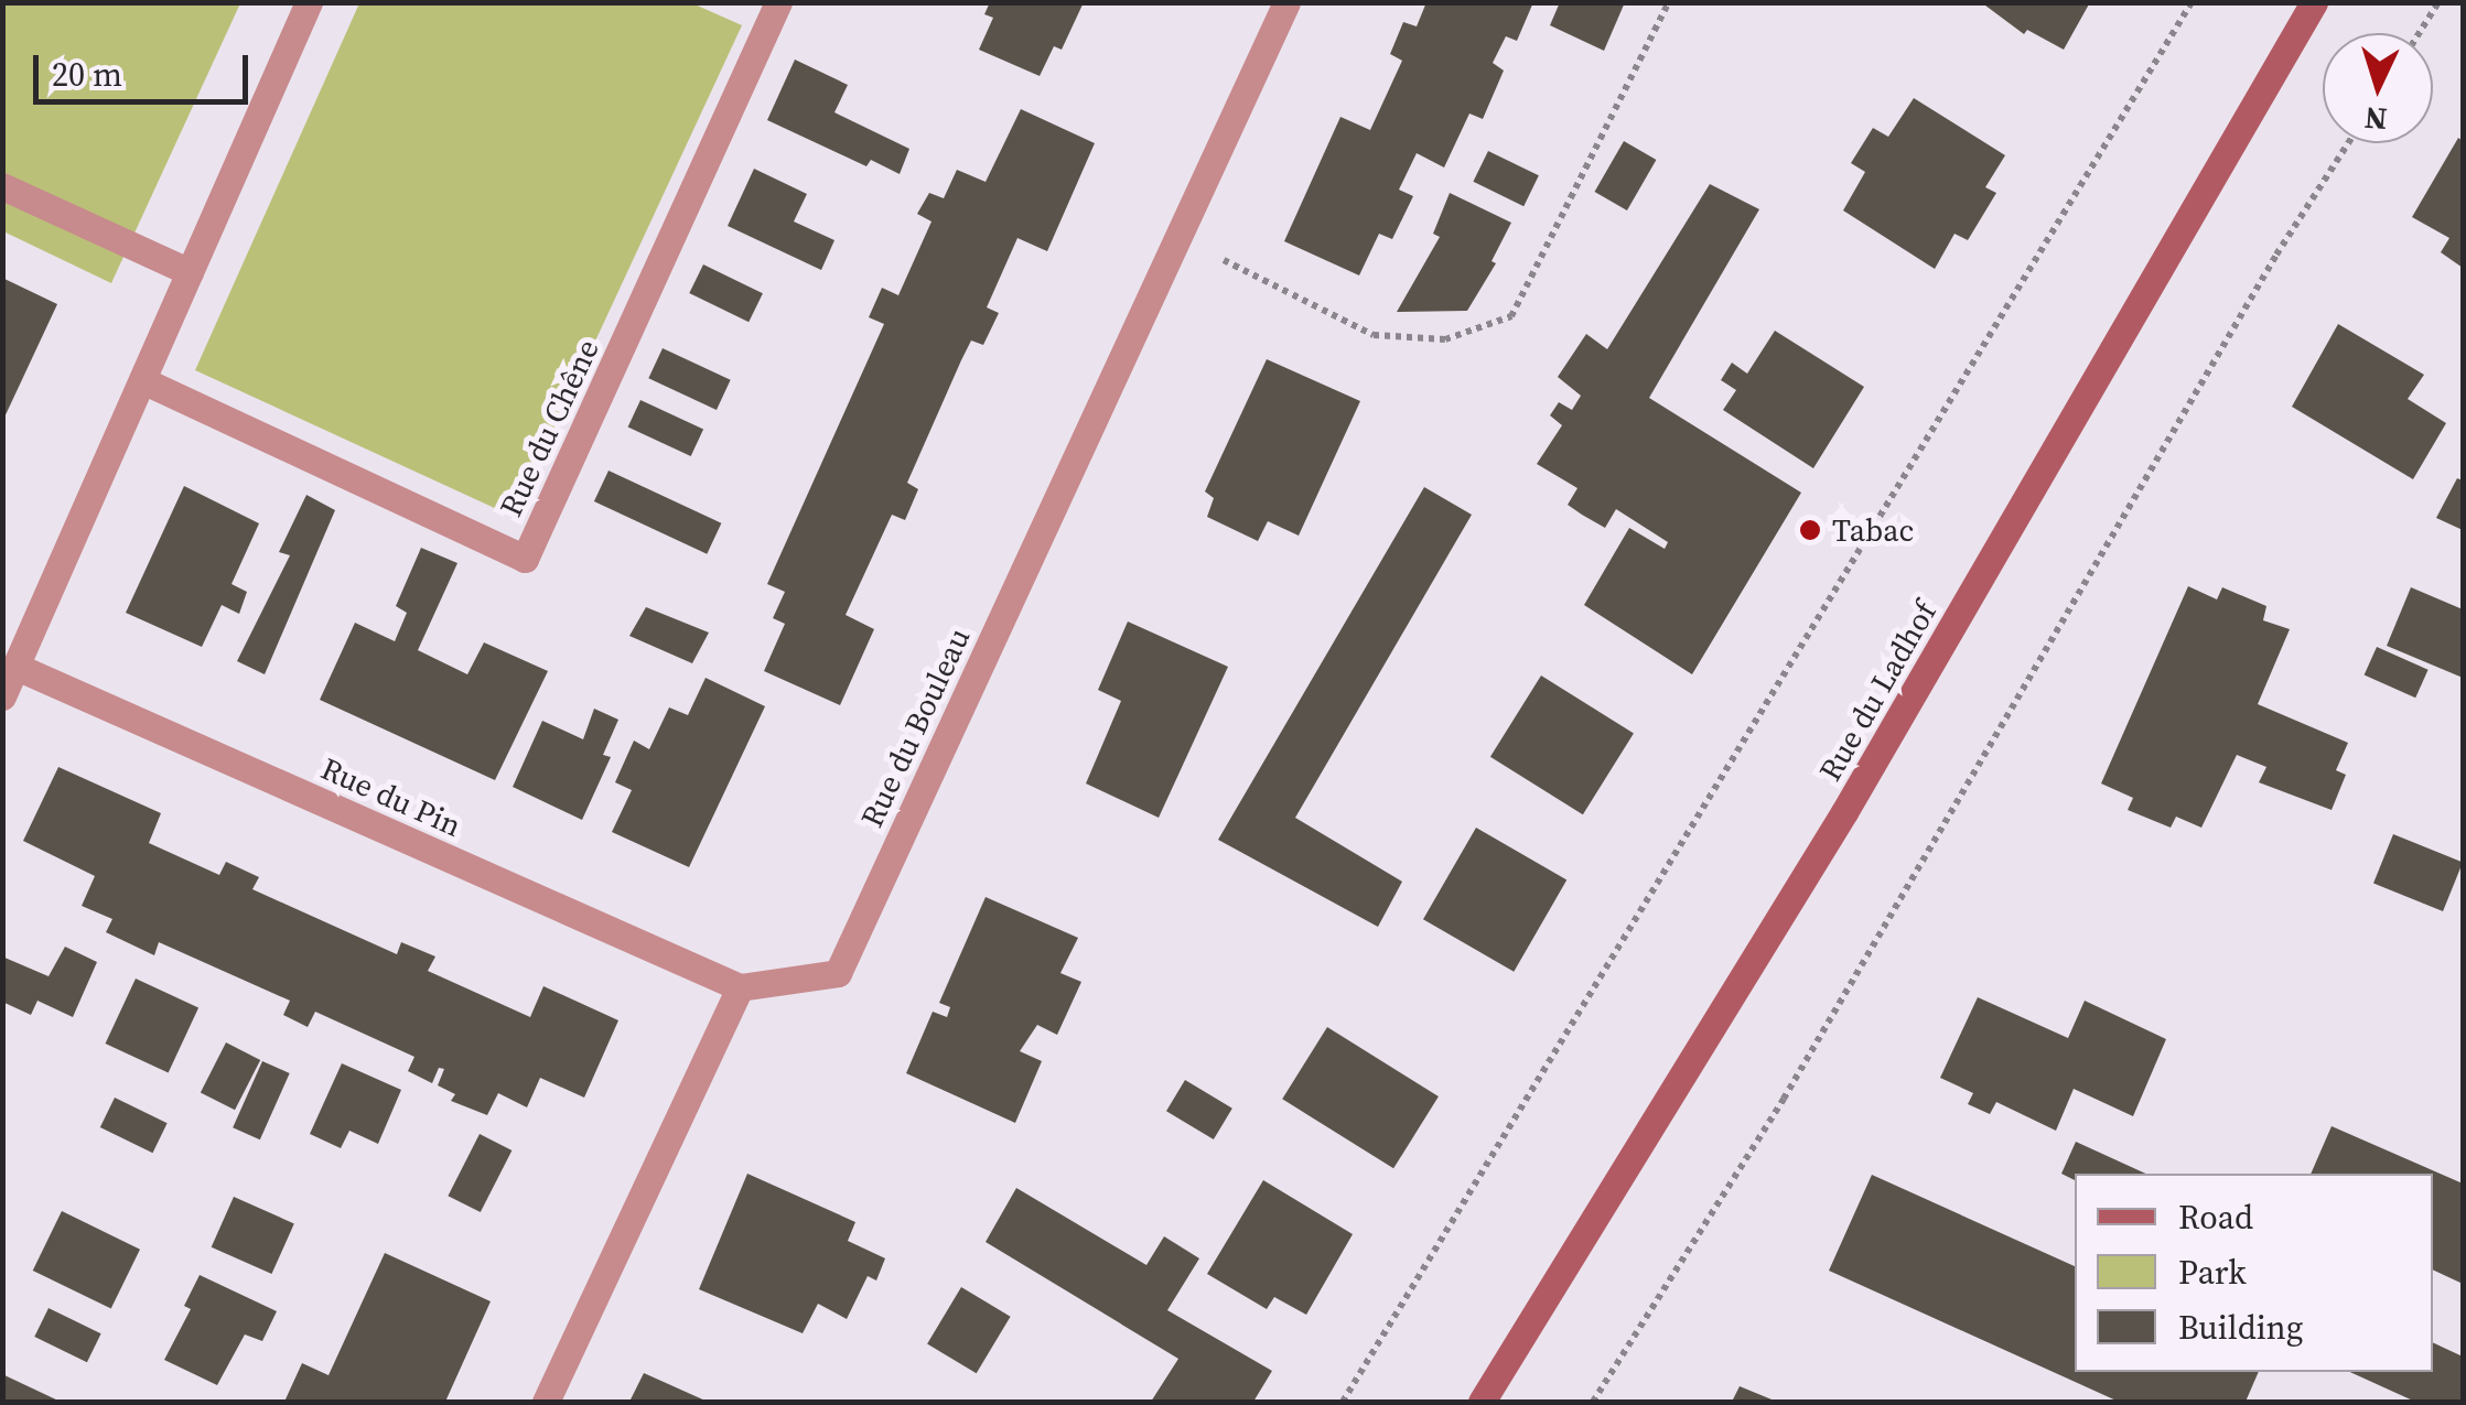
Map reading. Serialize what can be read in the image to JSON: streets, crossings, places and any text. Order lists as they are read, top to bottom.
{
  "streets": {
    "main road": ["Rue du Ladhof"],
    "street": ["Rue du Chêne", "Rue du Bouleau", "Rue du Pin"]
  },
  "crossings": [
    ["Rue du Bouleau", "Rue du Pin"]
  ],
  "places": ["Tabac"],
  "legend": ["Road", "Park", "Building"],
  "scale_bar": "20 m",
  "north": "bottom"
}
